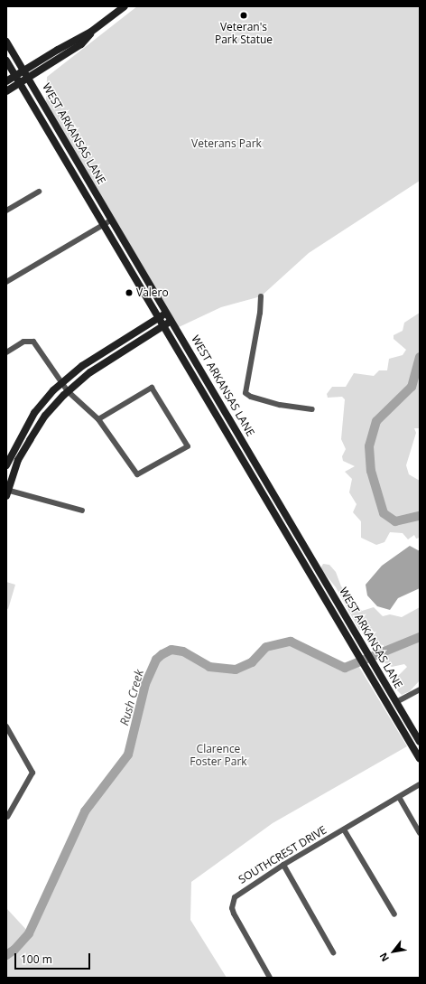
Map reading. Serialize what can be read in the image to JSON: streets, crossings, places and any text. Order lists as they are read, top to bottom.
{
  "streets": {
    "main road": ["WEST ARKANSAS LANE"],
    "street": ["SOUTHCREST DRIVE"]
  },
  "water": ["Rush Creek"],
  "parks": ["Veterans Park", "Clarence Foster Park"],
  "places": ["Veteran's Park Statue", "Valero"],
  "scale_bar": "100 m",
  "north": "bottom left"
}
